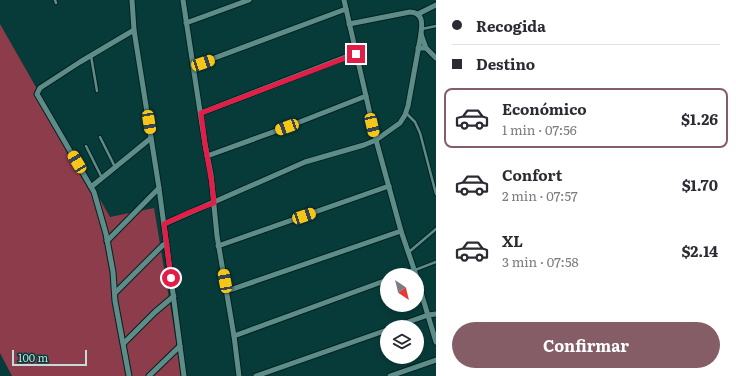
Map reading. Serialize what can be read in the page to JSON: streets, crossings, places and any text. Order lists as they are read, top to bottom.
{
  "scale_bar": "100 m",
  "north": "bottom right",
  "page": {
    "banner": ["Recogida", "Destino"],
    "list": [
      {
        "name": "Económico",
        "note": "1 min · 07:56",
        "value": "$1.26"
      },
      {
        "name": "Confort",
        "note": "2 min · 07:57",
        "value": "$1.70"
      },
      {
        "name": "XL",
        "note": "3 min · 07:58",
        "value": "$2.14"
      }
    ],
    "buttons": "Confirmar",
    "scale": "100 m"
  }
}
